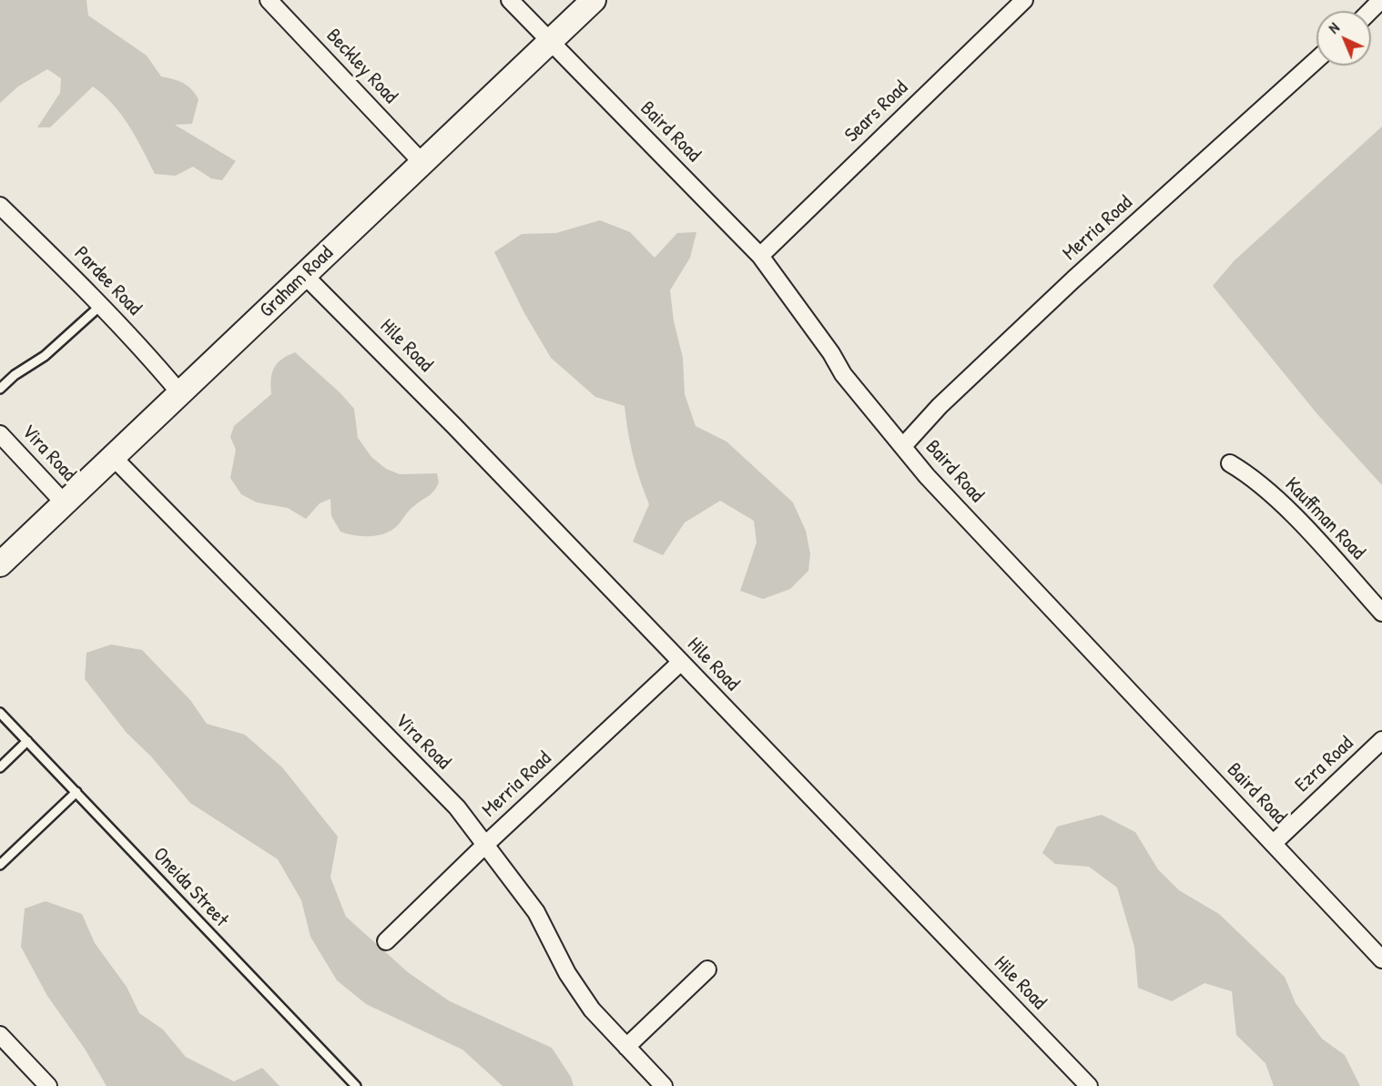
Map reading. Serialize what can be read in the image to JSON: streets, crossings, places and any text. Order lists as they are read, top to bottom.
{
  "streets": {
    "main road": ["Graham Road"],
    "street": [
      "Beckley Road",
      "Sears Road",
      "Baird Road",
      "Merria Road",
      "Pardee Road",
      "Hile Road",
      "Vira Road",
      "Kauffman Road",
      "Ezra Road"
    ],
    "lane": ["Oneida Street"]
  },
  "crossings": [
    ["Beckley Road", "Graham Road"],
    ["Sears Road", "Baird Road"],
    ["Baird Road", "Merria Road"],
    ["Baird Road", "Graham Road"],
    ["Baird Road", "Ezra Road"],
    ["Merria Road", "Hile Road"],
    ["Merria Road", "Vira Road"],
    ["Pardee Road", "Graham Road"],
    ["Graham Road", "Hile Road"],
    ["Graham Road", "Vira Road"]
  ],
  "north": "top left"
}
